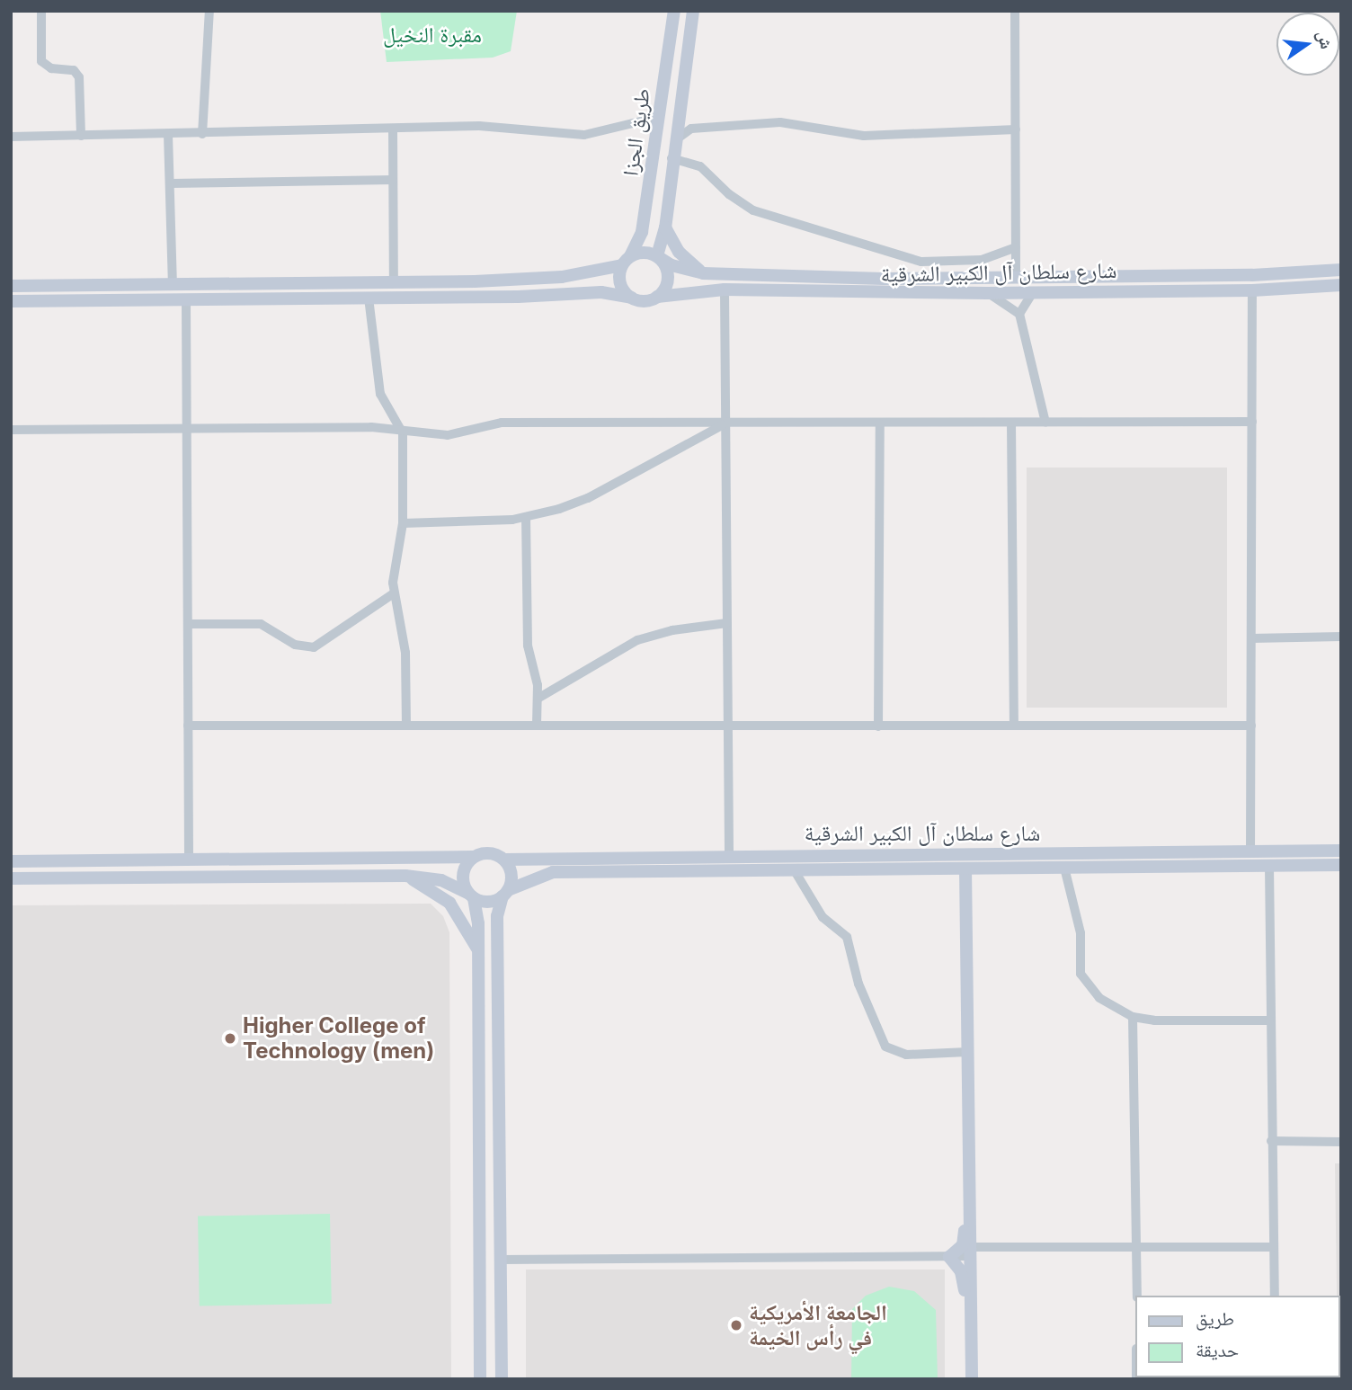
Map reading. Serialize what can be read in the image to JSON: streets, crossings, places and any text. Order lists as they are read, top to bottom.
{
  "streets": {
    "main road": ["طريق الجزا", "شارع سلطان آل الكبير الشرقية"]
  },
  "crossings": [
    ["طريق الجزا", "شارع سلطان آل الكبير الشرقية"]
  ],
  "parks": ["مقبرة النخيل"],
  "places": ["Higher College of Technology (men)", "الجامعة الأمريكية في رأس الخيمة"],
  "legend": ["طريق", "حديقة"],
  "north": "right"
}
